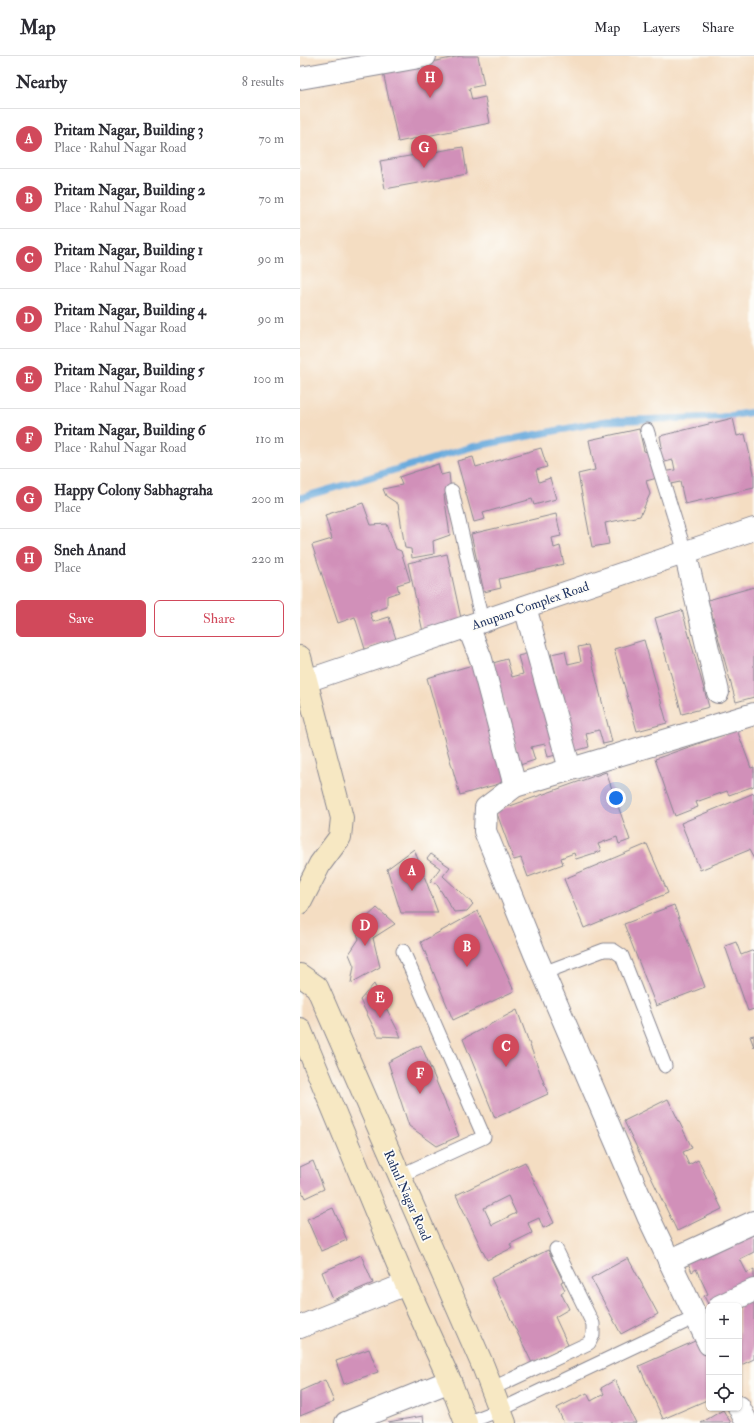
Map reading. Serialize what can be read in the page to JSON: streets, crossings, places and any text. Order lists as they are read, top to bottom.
{
  "streets": {
    "street": ["Anupam Complex Road", "Rahul Nagar Road"]
  },
  "page": {
    "header": "Map",
    "nav": ["Map", "Layers", "Share"],
    "heading": ["Nearby", "8 results"],
    "pins": [
      "H",
      "G",
      "A",
      "D",
      "B",
      "E",
      "C",
      "F"
    ],
    "list": [
      {
        "mark": "A",
        "name": "Pritam Nagar, Building 3",
        "note": "Place · Rahul Nagar Road",
        "value": "70 m"
      },
      {
        "mark": "B",
        "name": "Pritam Nagar, Building 2",
        "note": "Place · Rahul Nagar Road",
        "value": "70 m"
      },
      {
        "mark": "C",
        "name": "Pritam Nagar, Building 1",
        "note": "Place · Rahul Nagar Road",
        "value": "90 m"
      },
      {
        "mark": "D",
        "name": "Pritam Nagar, Building 4",
        "note": "Place · Rahul Nagar Road",
        "value": "90 m"
      },
      {
        "mark": "E",
        "name": "Pritam Nagar, Building 5",
        "note": "Place · Rahul Nagar Road",
        "value": "100 m"
      },
      {
        "mark": "F",
        "name": "Pritam Nagar, Building 6",
        "note": "Place · Rahul Nagar Road",
        "value": "110 m"
      },
      {
        "mark": "G",
        "name": "Happy Colony Sabhagraha",
        "note": "Place",
        "value": "200 m"
      },
      {
        "mark": "H",
        "name": "Sneh Anand",
        "note": "Place",
        "value": "220 m"
      }
    ],
    "buttons": ["Save", "Share"],
    "map_buttons": ["+", "−"]
  }
}
